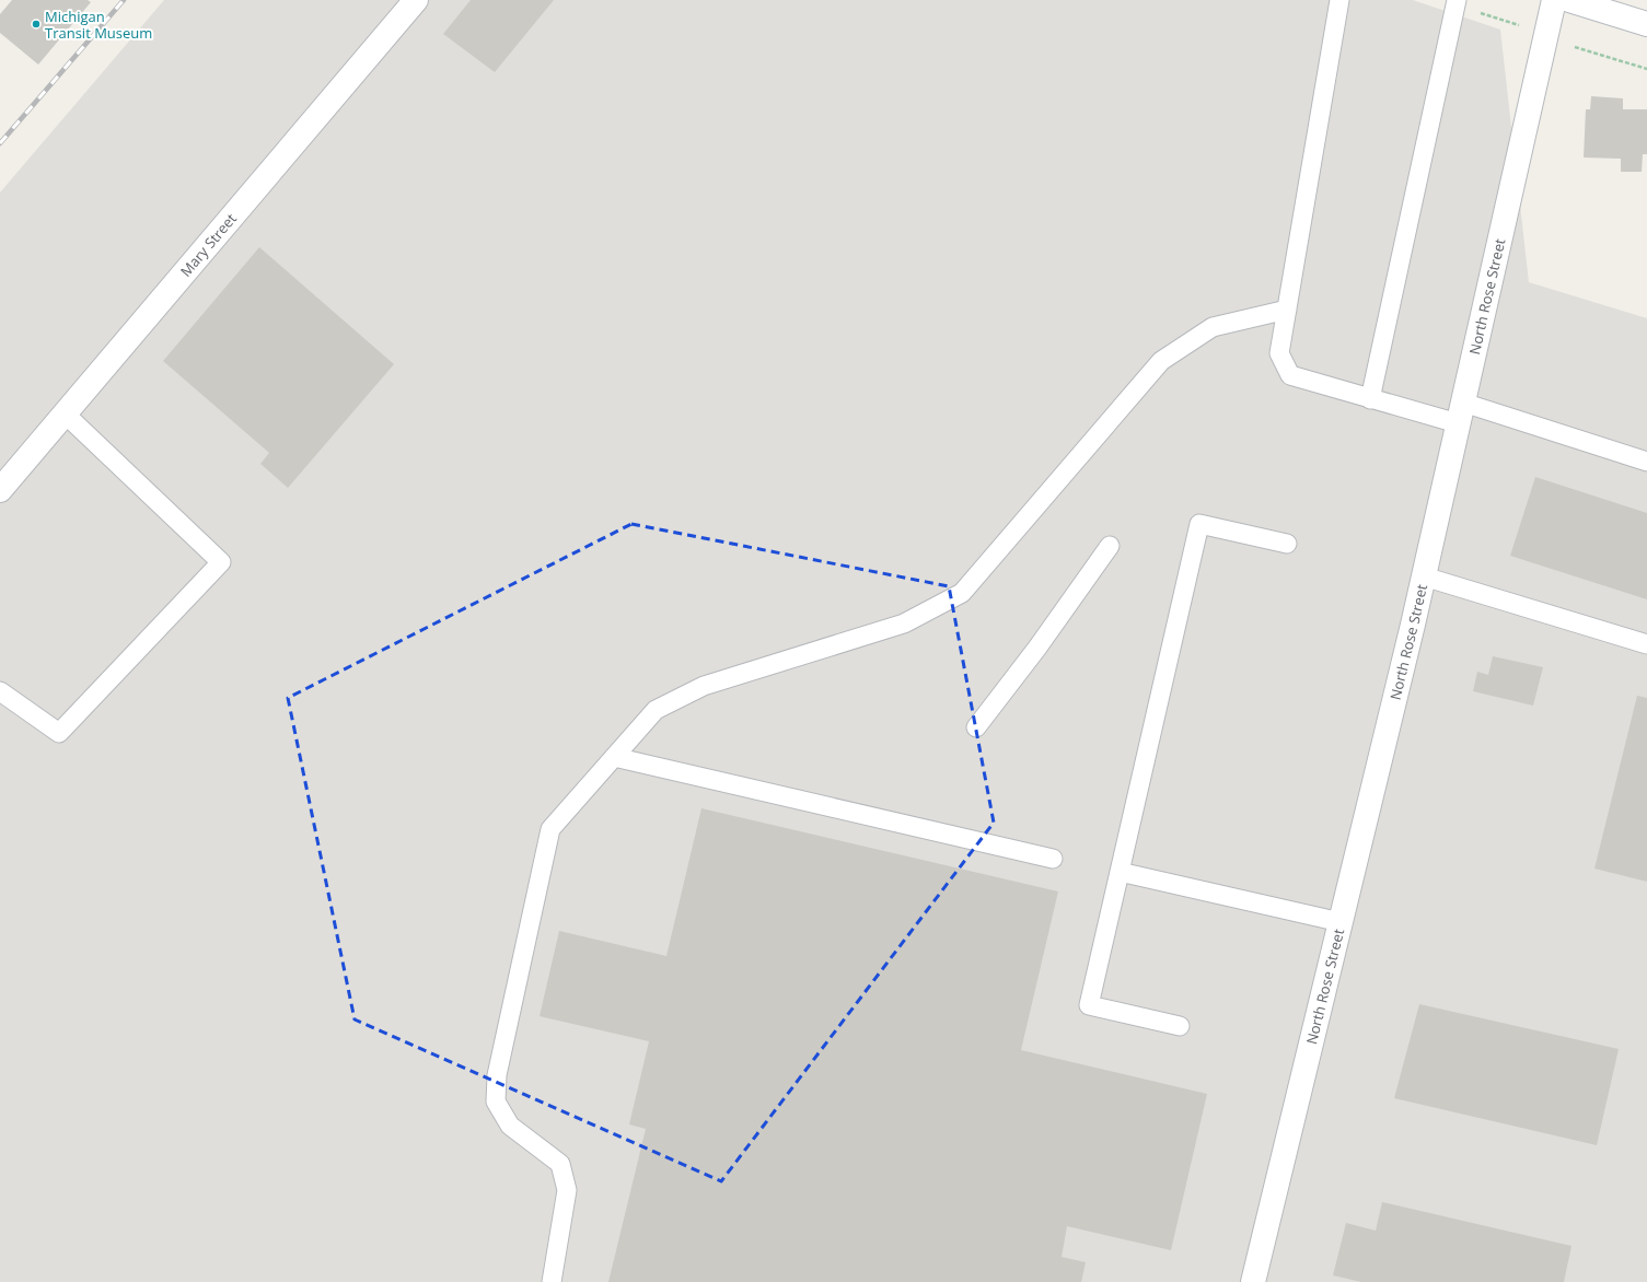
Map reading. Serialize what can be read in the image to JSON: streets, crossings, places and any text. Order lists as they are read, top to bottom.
{
  "streets": {
    "street": ["Mary Street", "North Rose Street"]
  },
  "places": ["Michigan Transit Museum"]
}
